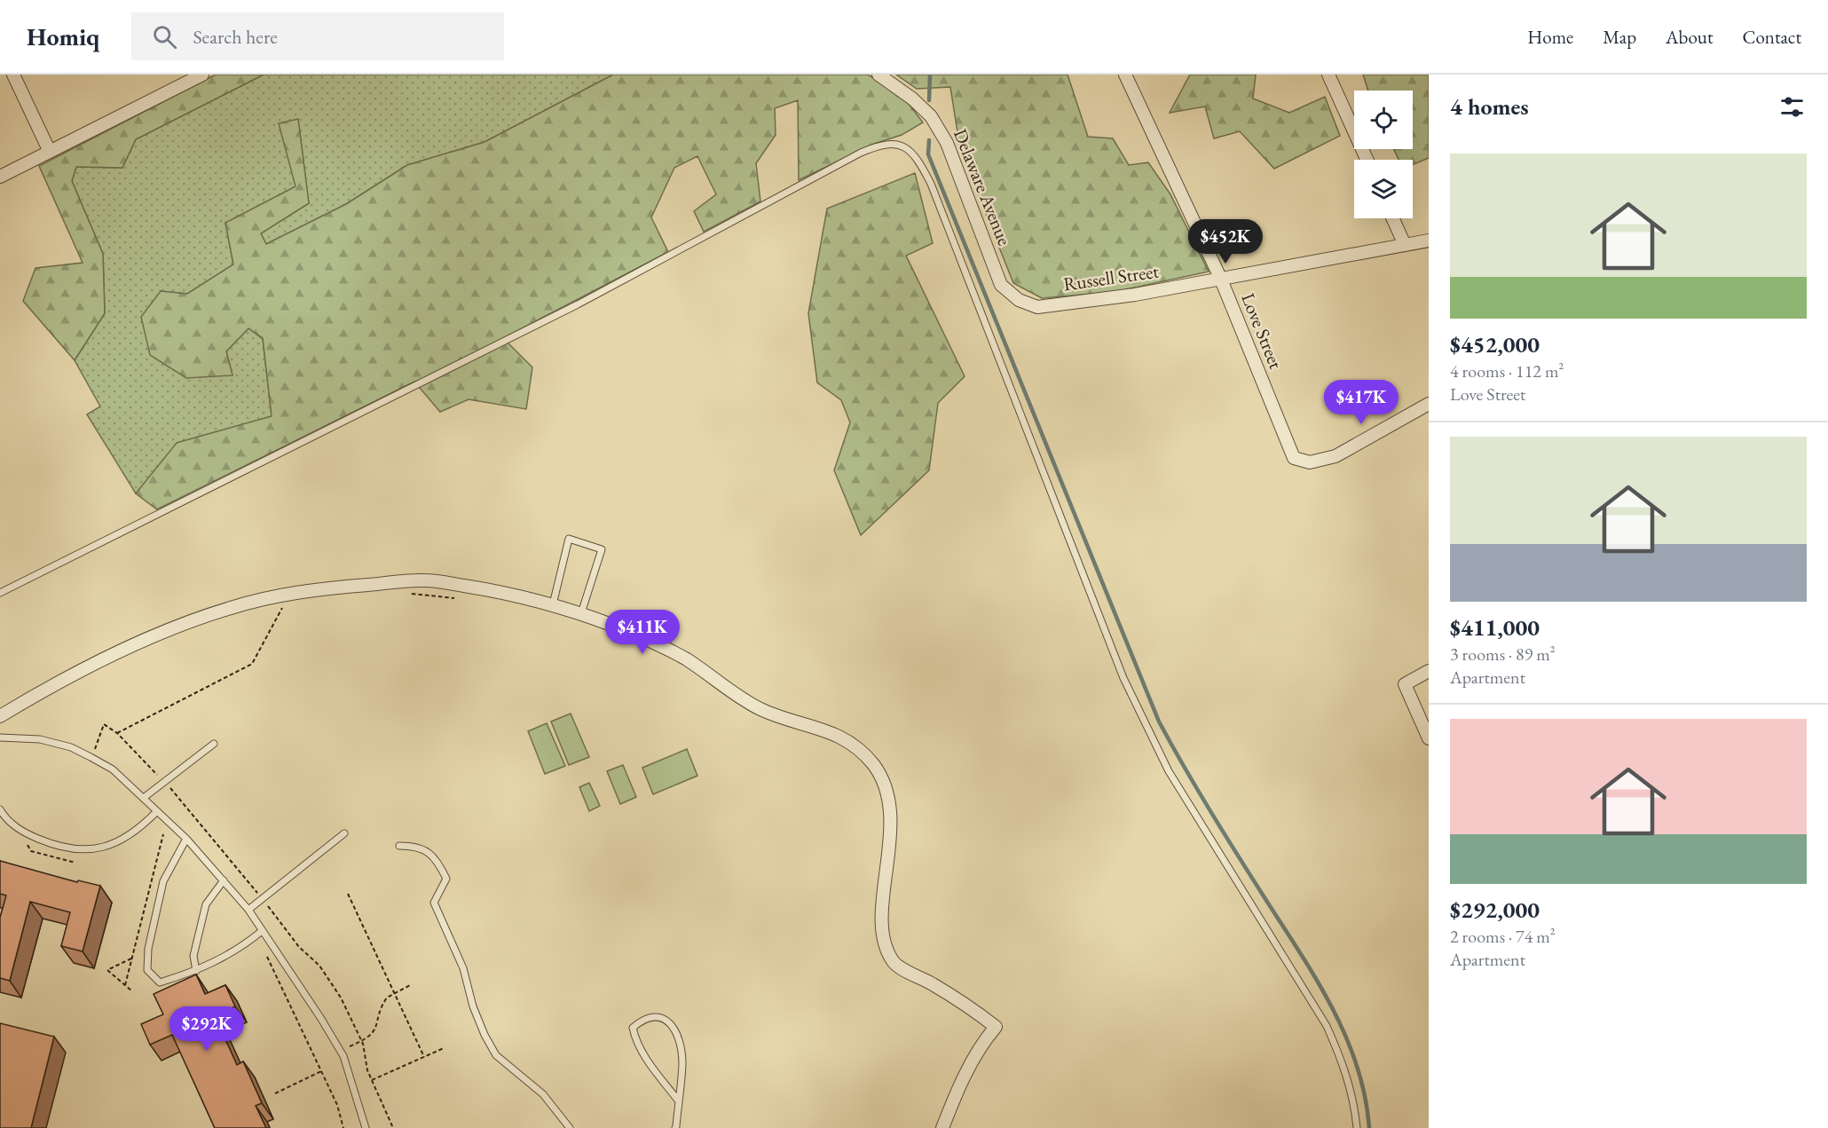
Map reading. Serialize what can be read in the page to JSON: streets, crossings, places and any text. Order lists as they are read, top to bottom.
{
  "streets": {
    "street": ["Delaware Avenue", "Russell Street", "Love Street"]
  },
  "crossings": [
    ["Delaware Avenue", "Russell Street"],
    ["Russell Street", "Love Street"]
  ],
  "page": {
    "header": "Homiq",
    "search": "Search here",
    "nav": [
      "Home",
      "Map",
      "About",
      "Contact"
    ],
    "heading": "4 homes",
    "list": [
      {
        "name": "$452,000",
        "note": "4 rooms · 112 m² · Love Street"
      },
      {
        "name": "$411,000",
        "note": "3 rooms · 89 m² · Apartment"
      },
      {
        "name": "$292,000",
        "note": "2 rooms · 74 m² · Apartment"
      }
    ],
    "price": [
      "$452K",
      "$417K",
      "$411K",
      "$292K"
    ]
  }
}
